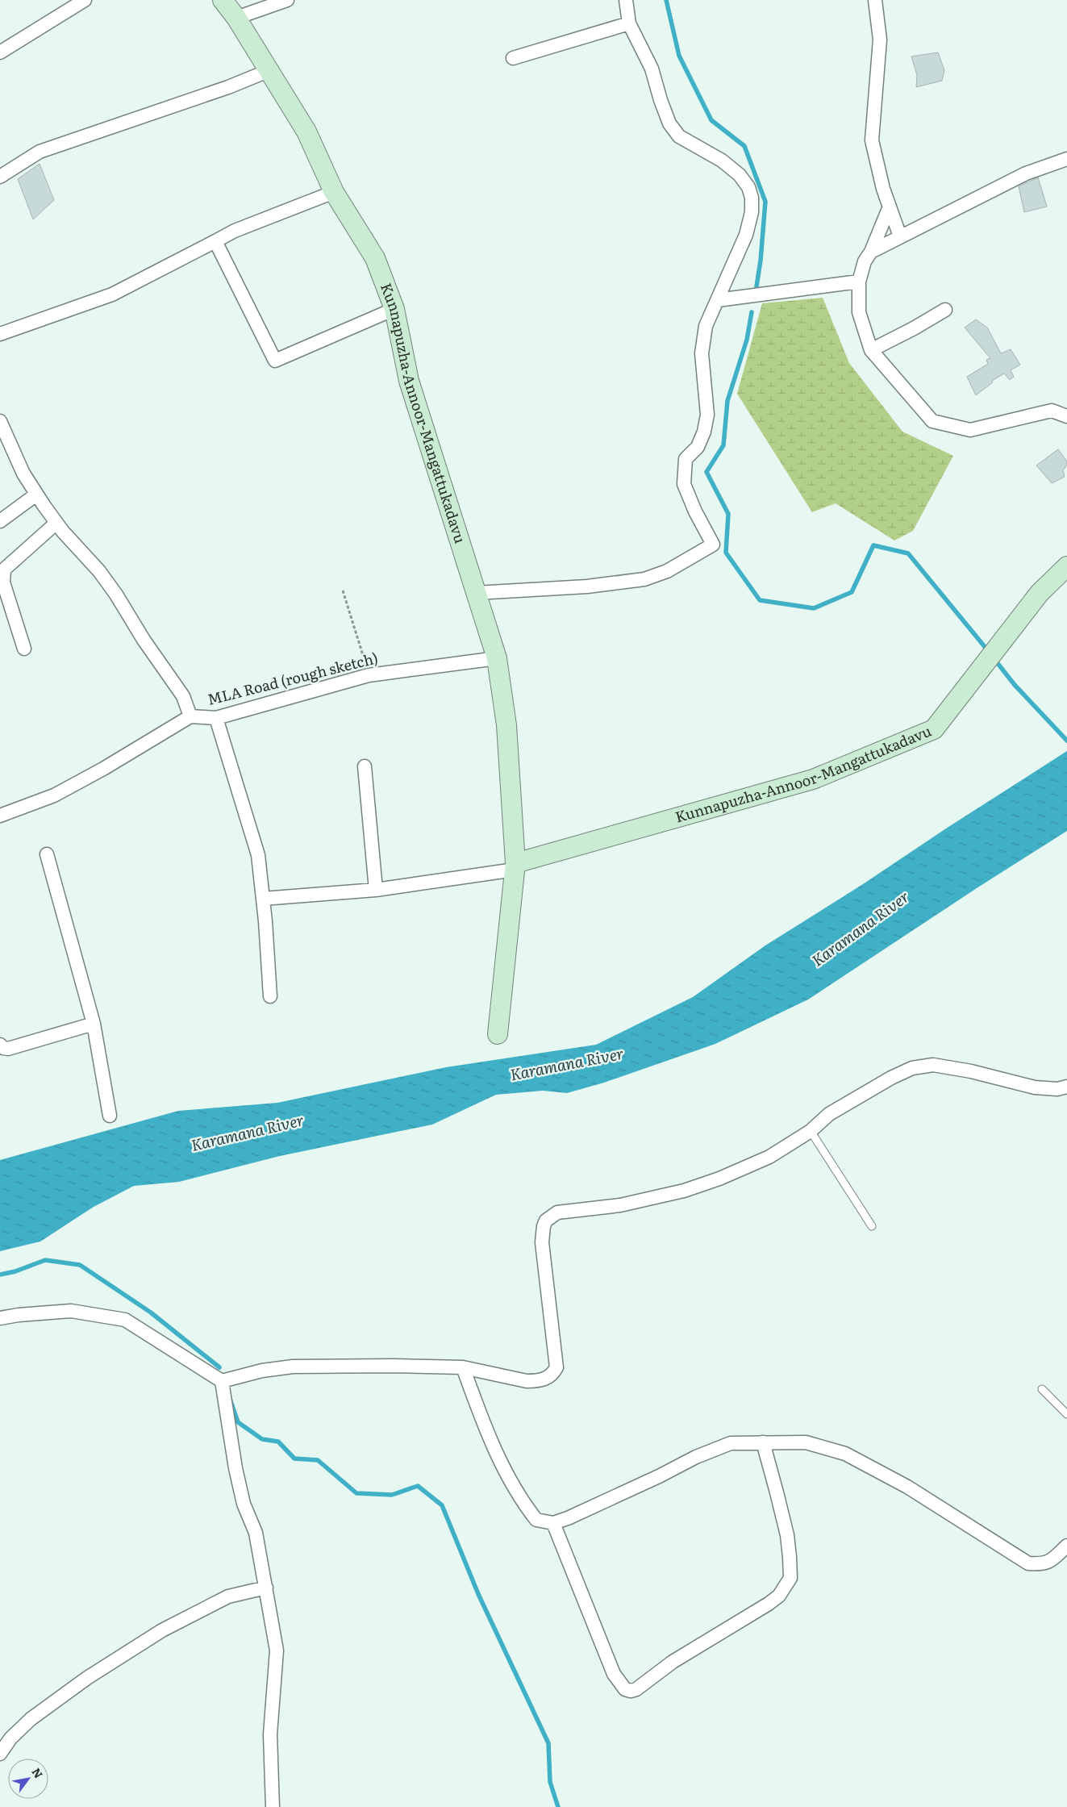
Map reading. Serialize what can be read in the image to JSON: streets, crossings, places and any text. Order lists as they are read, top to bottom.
{
  "streets": {
    "street": ["Kunnapuzha-Annoor-Mangattukadavu", "MLA Road (rough sketch)"]
  },
  "crossings": [
    ["Kunnapuzha-Annoor-Mangattukadavu", "MLA Road (rough sketch)"]
  ],
  "water": ["Karamana River"],
  "north": "top right"
}
